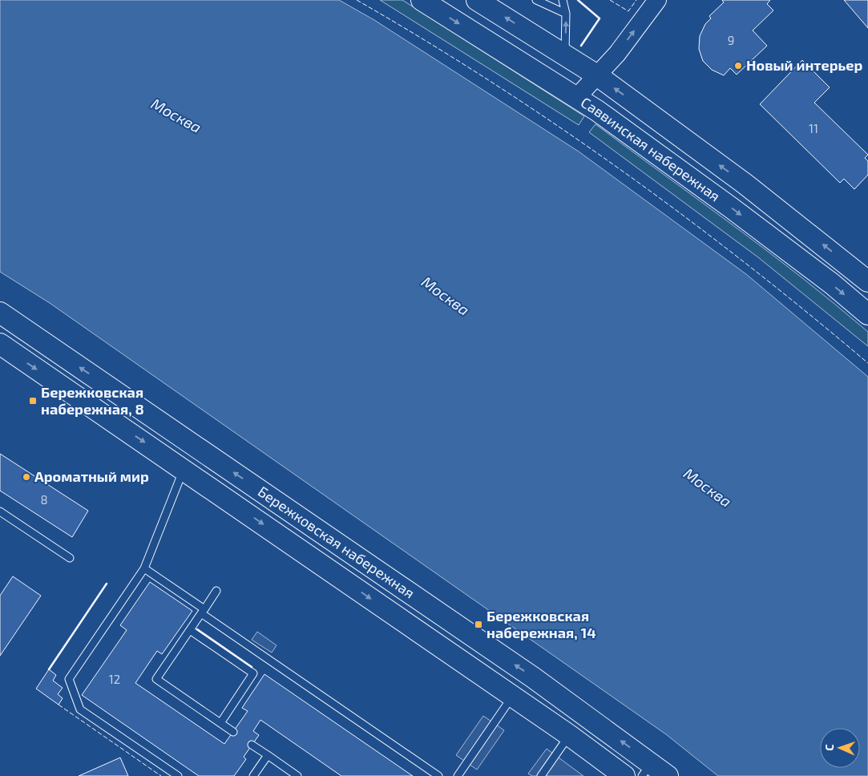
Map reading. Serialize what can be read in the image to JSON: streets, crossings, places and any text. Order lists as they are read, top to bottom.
{
  "streets": {
    "main road": ["Саввинская набережная", "Бережковская набережная"]
  },
  "water": ["Москва"],
  "places": {
    "other": ["Новый интерьер", "Ароматный мир"],
    "transit": ["Бережковская набережная, 8", "Бережковская набережная, 14"]
  },
  "house_numbers": [
    "9",
    "11",
    "8",
    "12"
  ],
  "north": "left"
}
